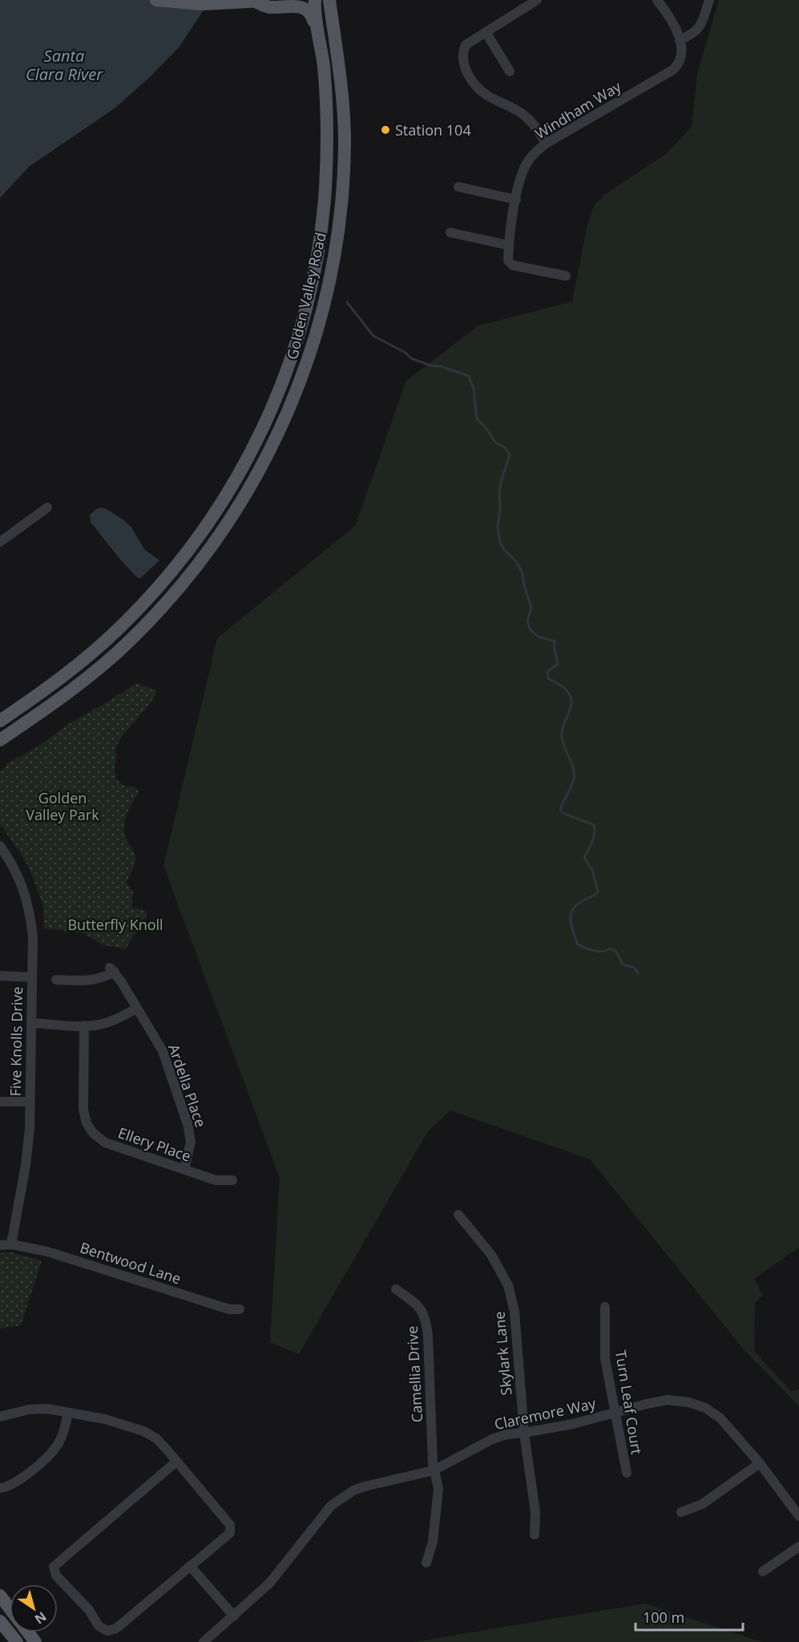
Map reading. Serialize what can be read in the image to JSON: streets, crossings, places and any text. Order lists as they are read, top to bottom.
{
  "streets": {
    "main road": ["Golden Valley Road"],
    "street": [
      "Windham Way",
      "Five Knolls Drive",
      "Ardella Place",
      "Ellery Place",
      "Bentwood Lane",
      "Skylark Lane",
      "Camellia Drive",
      "Turn Leaf Court",
      "Claremore Way"
    ]
  },
  "crossings": [
    ["Five Knolls Drive", "Bentwood Lane"],
    ["Ardella Place", "Ellery Place"],
    ["Skylark Lane", "Claremore Way"],
    ["Camellia Drive", "Claremore Way"],
    ["Turn Leaf Court", "Claremore Way"]
  ],
  "water": ["Santa Clara River"],
  "parks": ["Golden Valley Park", "Butterfly Knoll"],
  "places": ["Station 104"],
  "scale_bar": "100 m",
  "north": "bottom right"
}
